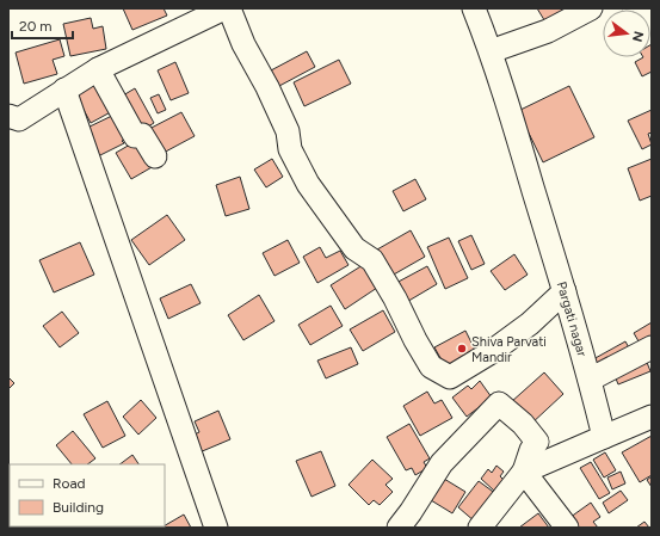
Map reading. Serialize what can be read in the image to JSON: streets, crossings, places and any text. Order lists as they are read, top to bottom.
{
  "streets": {
    "street": ["Pargati nagar"]
  },
  "places": ["Shiva Parvati Mandir"],
  "legend": ["Road", "Building"],
  "scale_bar": "20 m",
  "north": "right"
}
